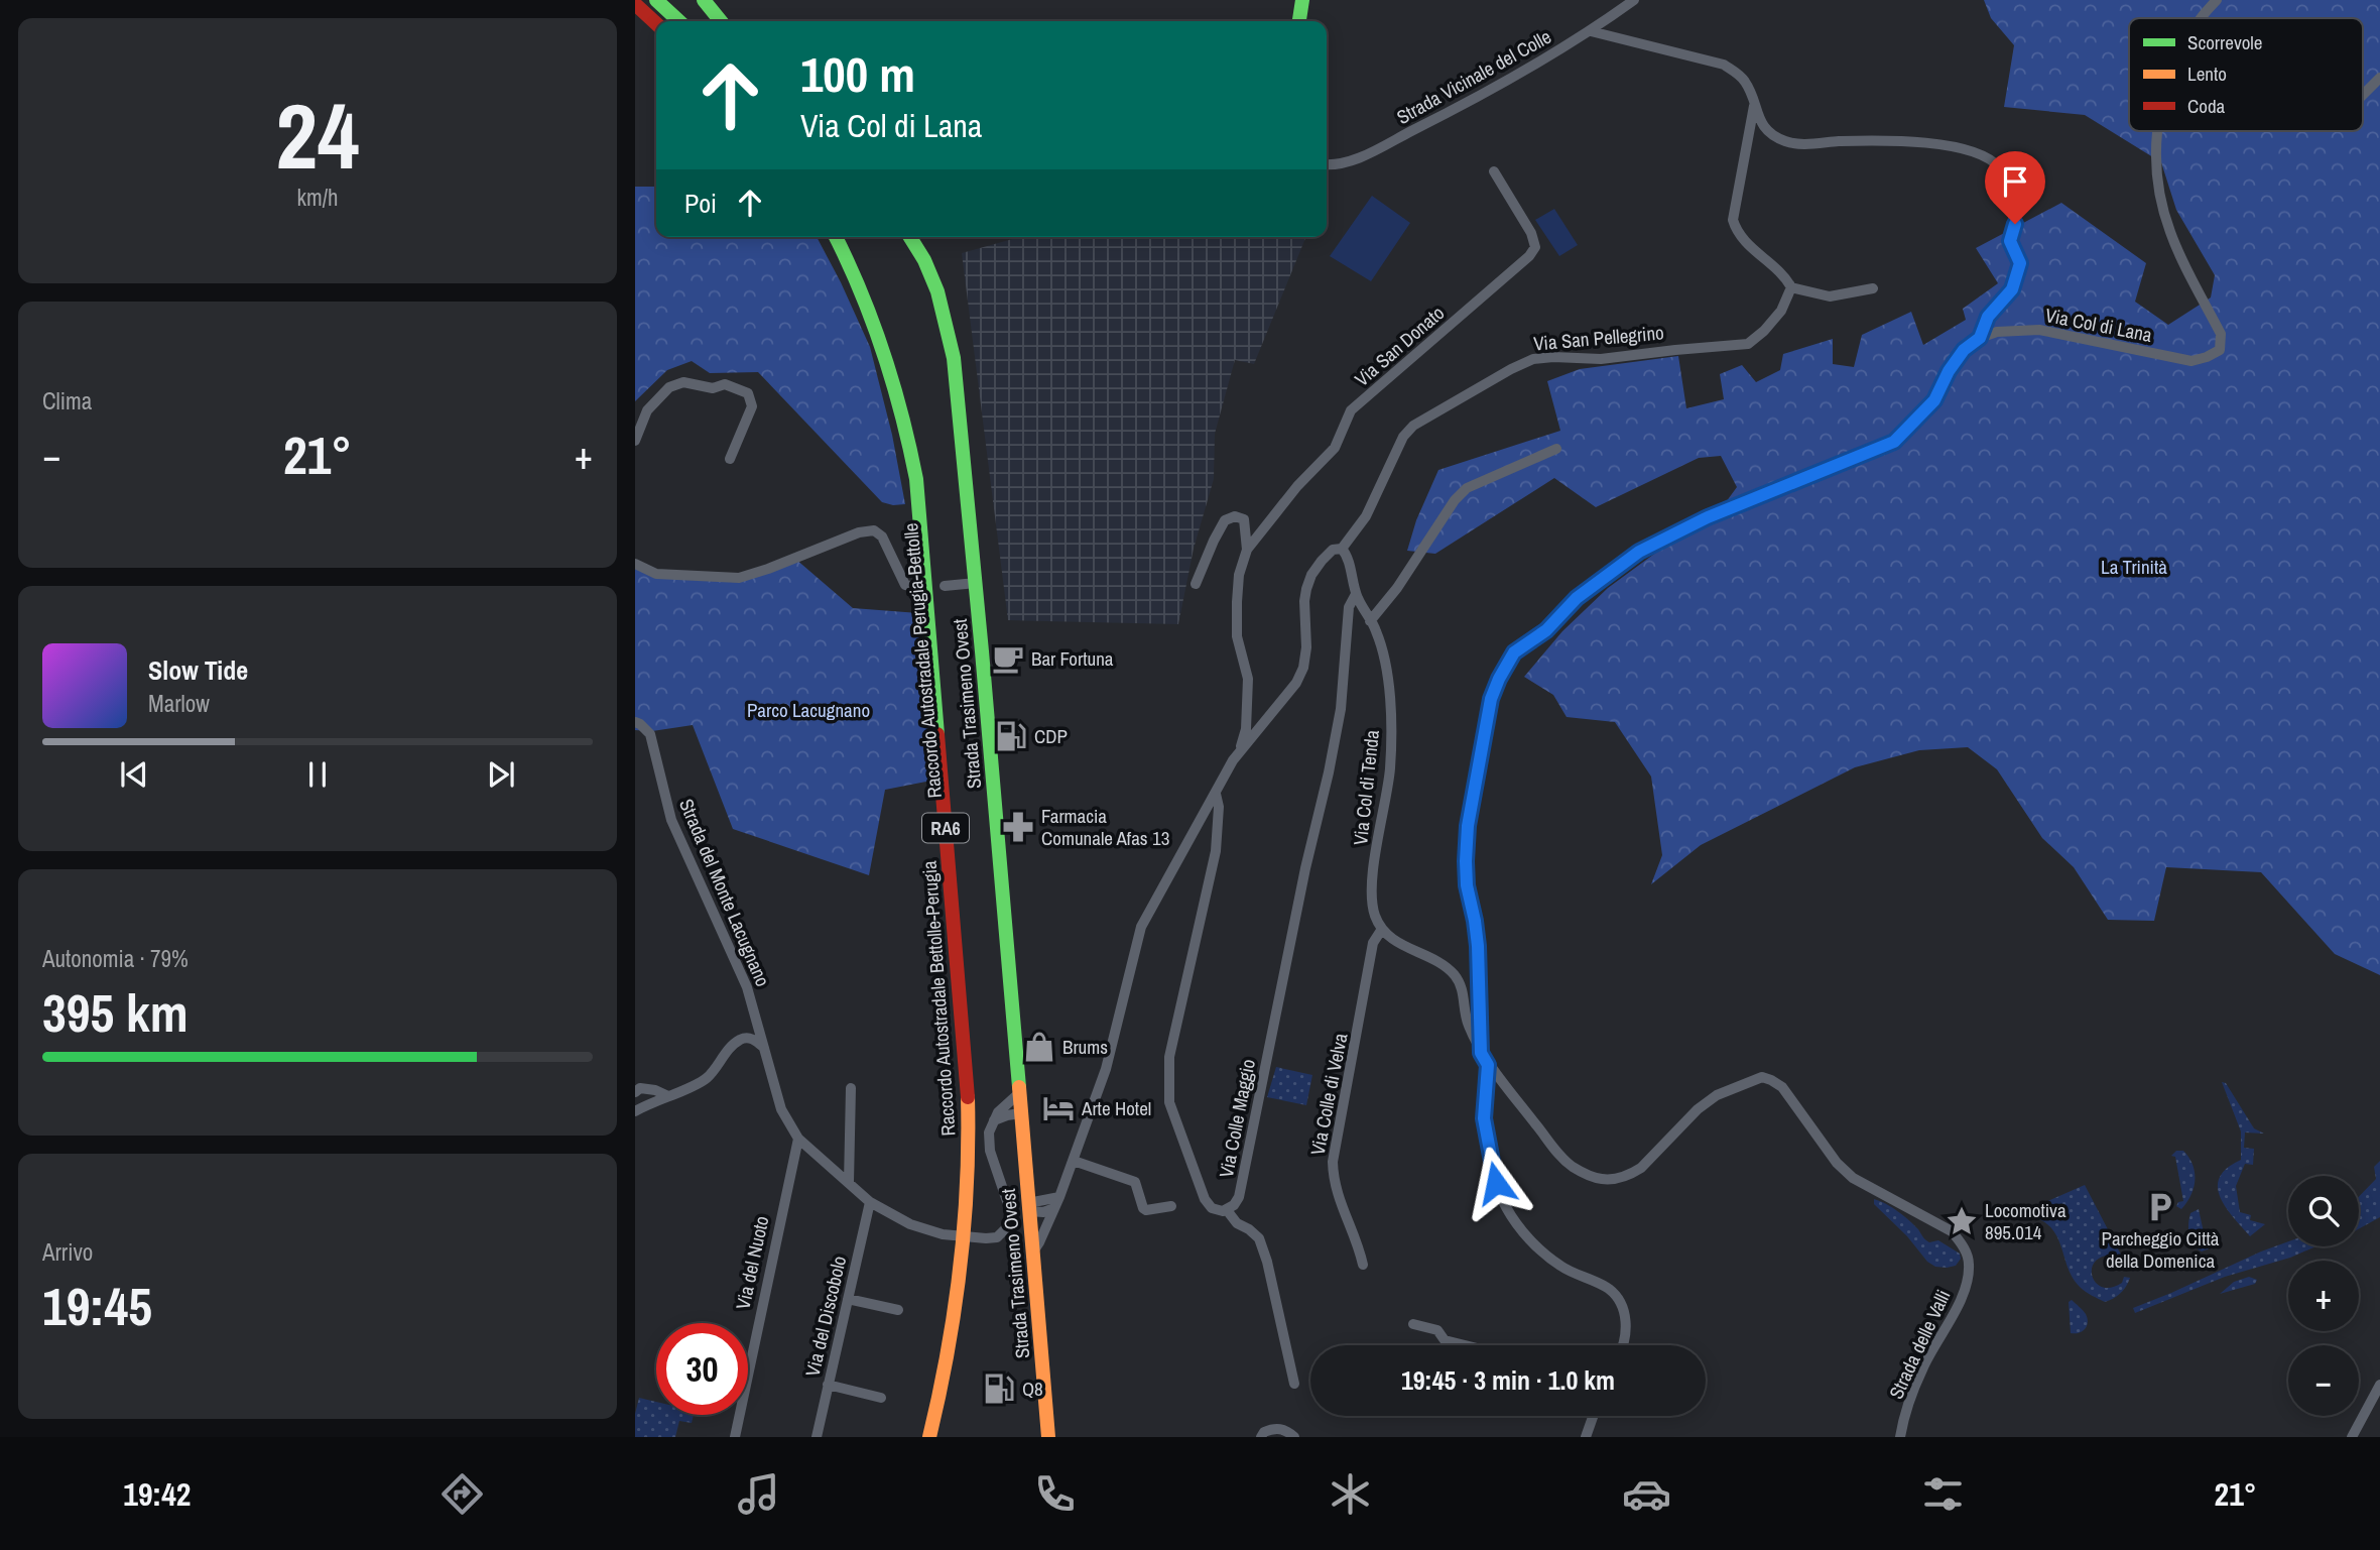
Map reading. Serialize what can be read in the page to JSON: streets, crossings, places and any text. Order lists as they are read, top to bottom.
{
  "streets": {
    "main road": [
      "Raccordo Autostradale Perugia-Bettolle",
      "Strada Trasimeno Ovest",
      "RA6",
      "Raccordo Autostradale Bettolle-Perugia"
    ],
    "street": [
      "Strada Vicinale del Colle",
      "Via Col di Lana",
      "Via San Pellegrino",
      "Via San Donato",
      "Via Col di Tenda",
      "Strada del Monte Lacugnano",
      "Via Colle di Velva",
      "Via Colle Maggio",
      "Via del Nuoto",
      "Via del Discobolo",
      "Strada delle Valli"
    ]
  },
  "crossings": [
    ["Via San Pellegrino", "Via Col di Tenda"],
    ["Via Col di Tenda", "Via Colle di Velva"],
    ["Via Col di Tenda", "Via Colle Maggio"],
    ["Strada del Monte Lacugnano", "Via del Nuoto"],
    ["Strada del Monte Lacugnano", "Via del Discobolo"]
  ],
  "parks": ["La Trinità", "Parco Lacugnano"],
  "places": {
    "cafe": ["Bar Fortuna"],
    "fuel station": ["CDP", "Q8"],
    "pharmacy": ["Farmacia Comunale Afas 13"],
    "shop": ["Brums"],
    "hotel": ["Arte Hotel"],
    "parking": ["Parcheggio Città della Domenica"],
    "place": ["Locomotiva 895.014"]
  },
  "legend": ["Scorrevole", "Lento", "Coda"],
  "page": {
    "tile": [
      ["24", "km/h"],
      "Clima",
      ["Autonomia · 79%", "395 km"],
      ["Arrivo", "19:45"]
    ],
    "turn": ["100 m", "Via Col di Lana"],
    "then": "Poi",
    "heat": ["−", "21°", "+"],
    "song": ["Slow Tide", "Marlow"],
    "map_buttons": ["+", "−"],
    "limit": "30",
    "trip": "19:45 · 3 min · 1.0 km",
    "tabs": ["19:42", "21°"]
  }
}
